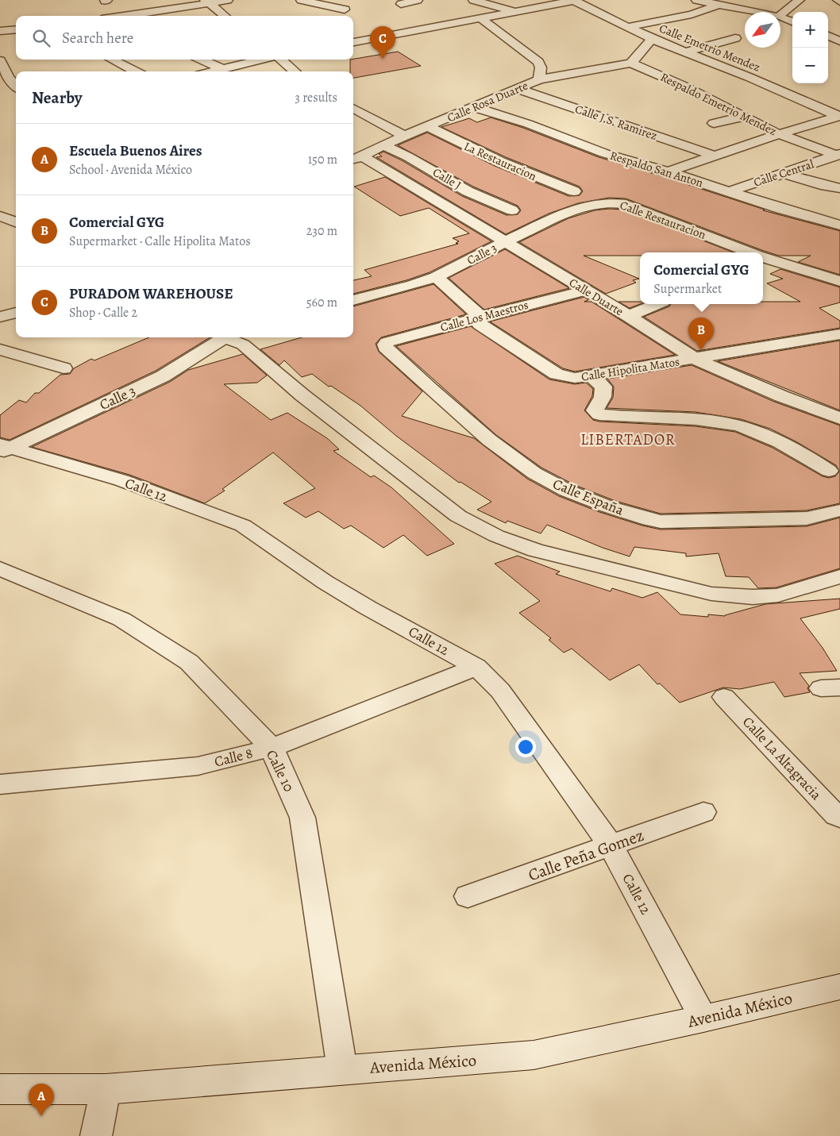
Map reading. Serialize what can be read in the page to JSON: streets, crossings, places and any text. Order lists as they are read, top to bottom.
{
  "streets": {
    "street": [
      "Calle Emetrio Mendez",
      "Calle Rosa Duarte",
      "Respaldo Emetrio Mendez",
      "Calle J.S. Ramirez",
      "La Restauracion",
      "Respaldo San Anton",
      "Calle Central",
      "Calle J",
      "Calle Restauracion",
      "Calle 3",
      "Calle Duarte",
      "Calle Los Maestros",
      "Calle Hipolita Matos",
      "Calle 12",
      "Calle España",
      "Calle 8",
      "Calle La Altagracia",
      "Calle 10",
      "Calle Peña Gomez",
      "Avenida México"
    ]
  },
  "crossings": [
    ["Calle Rosa Duarte", "Respaldo Emetrio Mendez"],
    ["Calle Rosa Duarte", "Calle J.S. Ramirez"],
    ["Calle Rosa Duarte", "La Restauracion"],
    ["Calle Rosa Duarte", "Respaldo San Anton"],
    ["Calle Rosa Duarte", "Calle J"],
    ["Calle Rosa Duarte", "Calle Duarte"],
    ["Respaldo Emetrio Mendez", "Calle Central"],
    ["Respaldo San Anton", "Calle Central"],
    ["Calle Restauracion", "Calle 3"],
    ["Calle 3", "Calle Duarte"],
    ["Calle 3", "Calle Hipolita Matos"],
    ["Calle 3", "Calle 12"],
    ["Calle Duarte", "Calle Los Maestros"],
    ["Calle Duarte", "Calle Hipolita Matos"],
    ["Calle Los Maestros", "Calle Hipolita Matos"],
    ["Calle Los Maestros", "Calle España"],
    ["Calle 12", "Calle 8"],
    ["Calle 12", "Calle Peña Gomez"],
    ["Calle 12", "Avenida México"],
    ["Calle 8", "Calle 10"],
    ["Calle 10", "Avenida México"]
  ],
  "districts": ["LIBERTADOR"],
  "north": "bottom left",
  "page": {
    "map_buttons": ["+", "−"],
    "search": "Search here",
    "pins": ["C", "B", "A"],
    "heading": ["Nearby", "3 results"],
    "list": [
      {
        "mark": "A",
        "name": "Escuela Buenos Aires",
        "note": "School · Avenida México",
        "value": "150 m"
      },
      {
        "mark": "B",
        "name": "Comercial GYG",
        "note": "Supermarket · Calle Hipolita Matos",
        "value": "230 m"
      },
      {
        "mark": "C",
        "name": "PURADOM WAREHOUSE",
        "note": "Shop · Calle 2",
        "value": "560 m"
      }
    ],
    "popup": ["Comercial GYG", "Supermarket"]
  }
}
